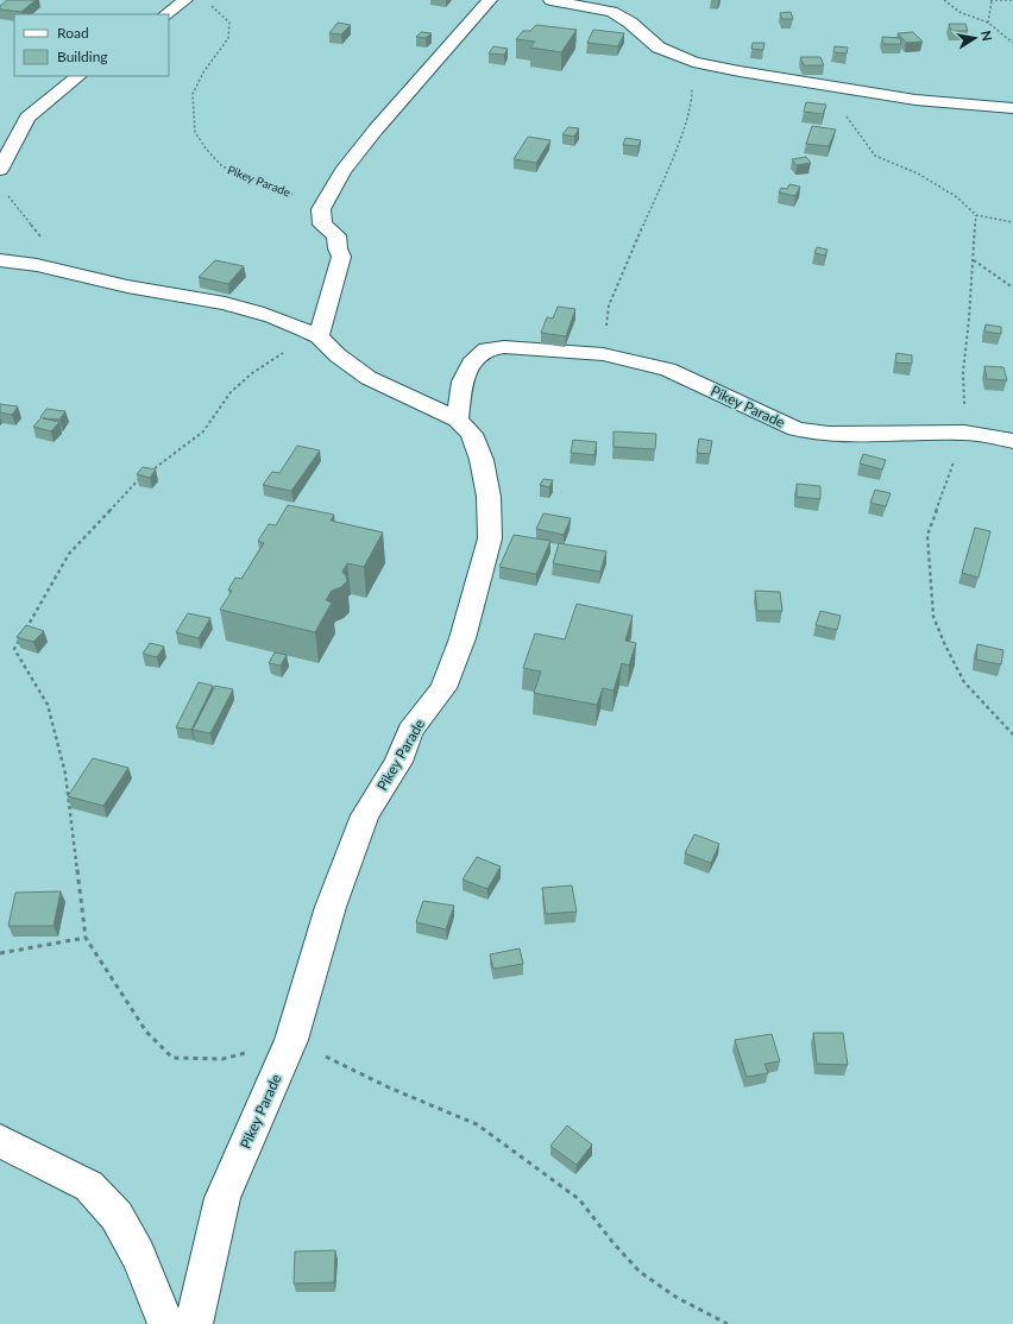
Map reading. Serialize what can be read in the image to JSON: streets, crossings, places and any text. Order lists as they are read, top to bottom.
{
  "streets": {
    "street": ["Pikey Parade"]
  },
  "legend": ["Road", "Building"],
  "north": "right"
}
